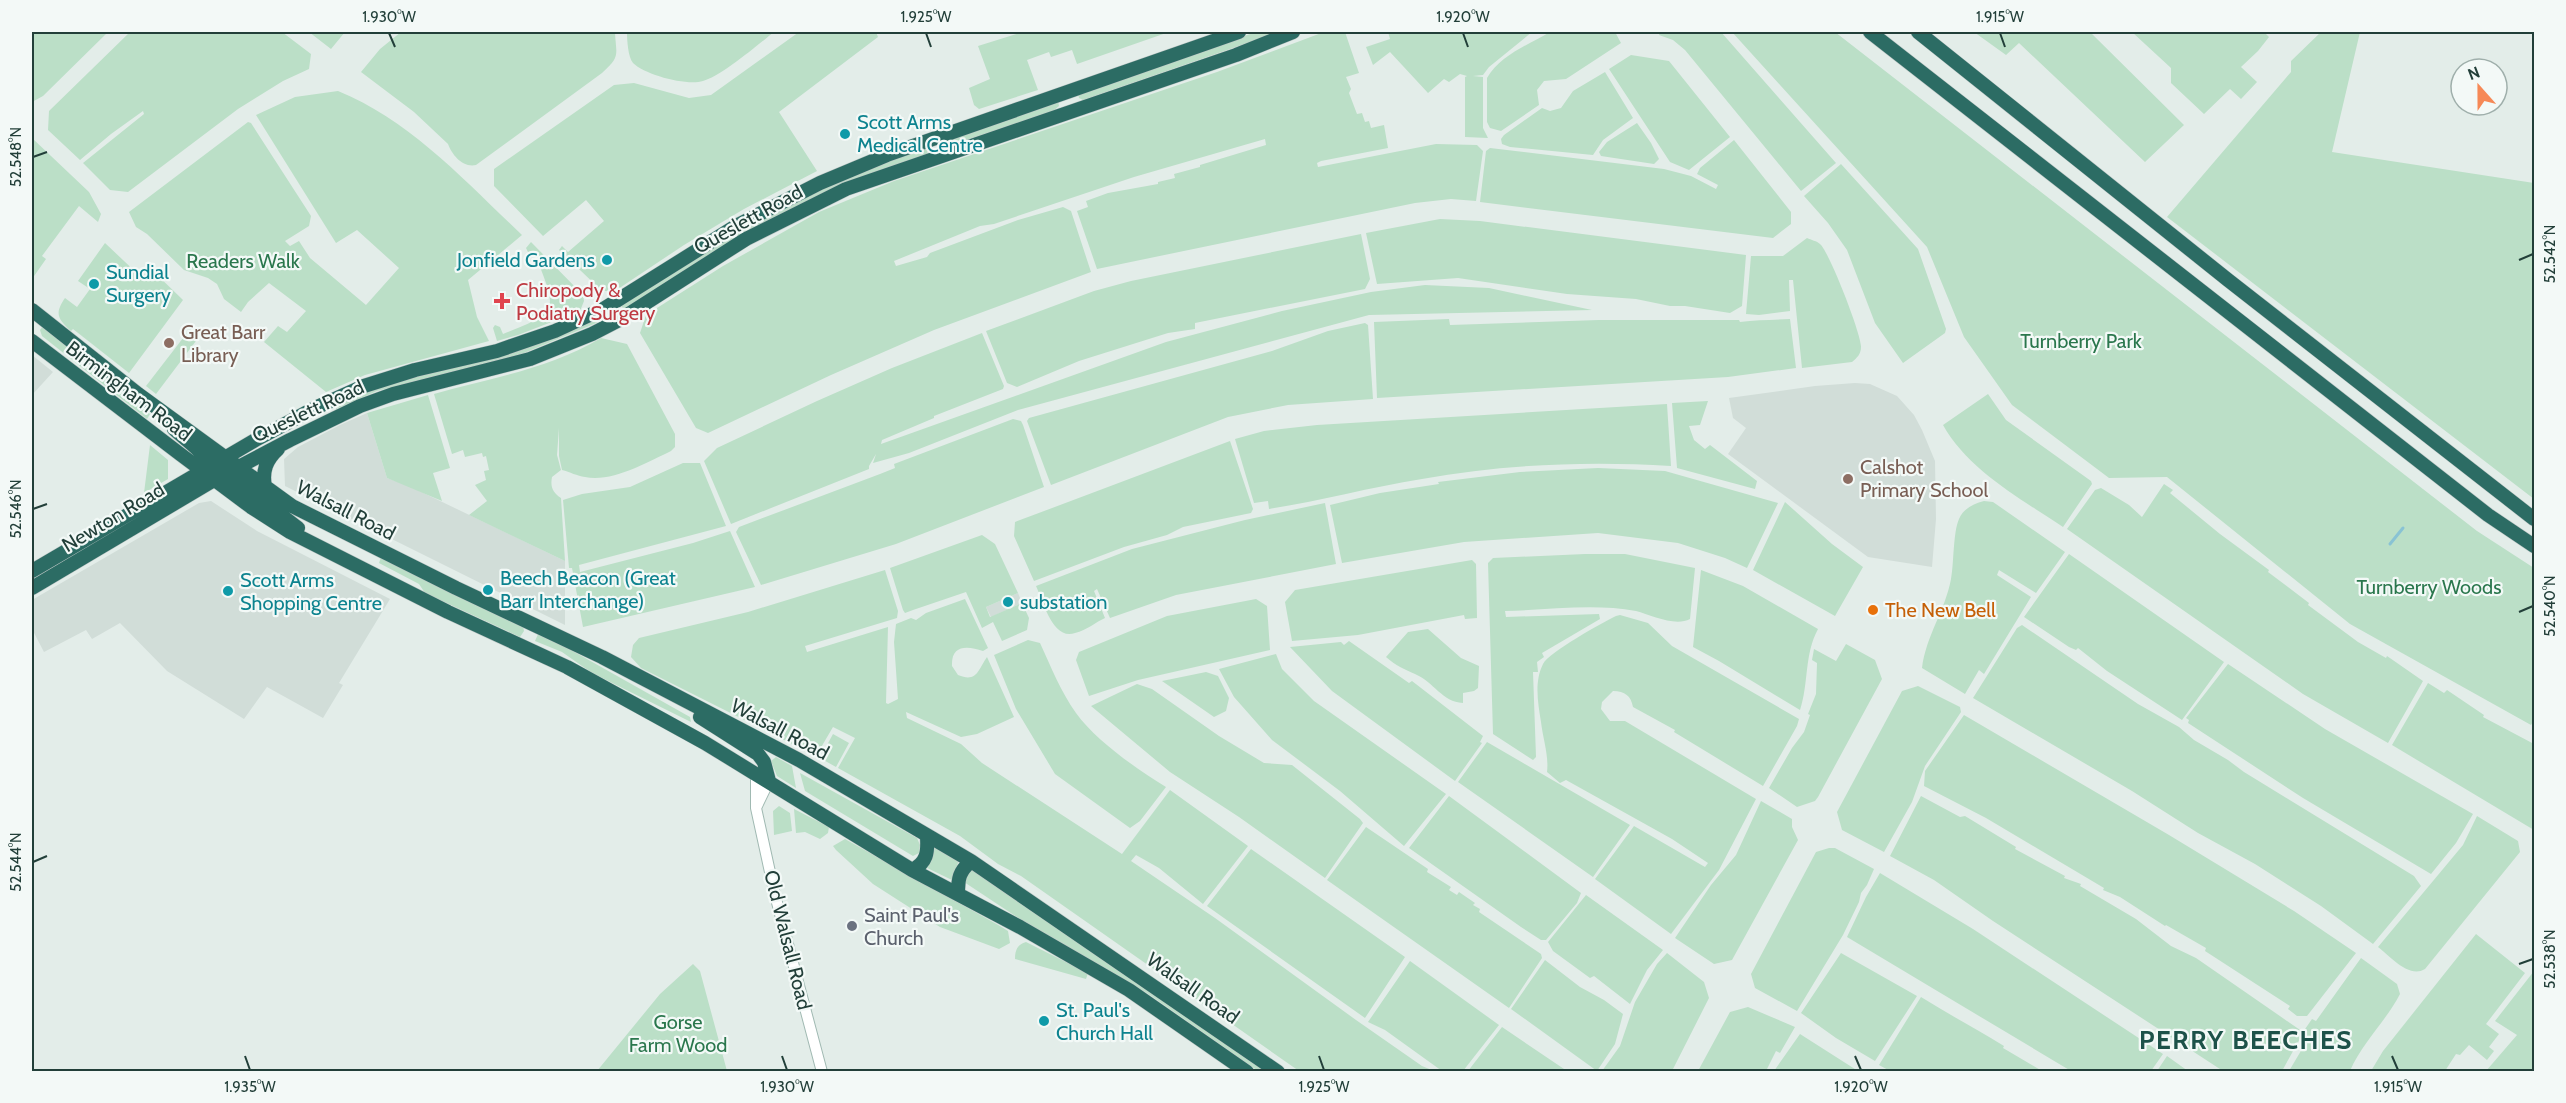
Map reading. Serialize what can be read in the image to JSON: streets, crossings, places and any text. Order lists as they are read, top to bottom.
{
  "streets": {
    "highway": [
      "Queslett Road",
      "Birmingham Road",
      "Walsall Road",
      "Newton Road"
    ],
    "main road": ["Old Walsall Road"]
  },
  "crossings": [
    ["Queslett Road", "Birmingham Road"],
    ["Queslett Road", "Walsall Road"],
    ["Queslett Road", "Newton Road"],
    ["Birmingham Road", "Walsall Road"],
    ["Birmingham Road", "Newton Road"],
    ["Walsall Road", "Newton Road"],
    ["Walsall Road", "Old Walsall Road"]
  ],
  "districts": ["PERRY BEECHES"],
  "parks": [
    "Readers Walk",
    "Turnberry Park",
    "Turnberry Woods",
    "Gorse Farm Wood"
  ],
  "places": {
    "other": [
      "Scott Arms Medical Centre",
      "Jonfield Gardens",
      "Sundial Surgery",
      "Great Barr Library",
      "Calshot Primary School",
      "Beech Beacon (Great Barr Interchange)",
      "Scott Arms Shopping Centre",
      "substation",
      "The New Bell",
      "Saint Paul's Church",
      "St. Paul's Church Hall"
    ],
    "health": ["Chiropody & Podiatry Surgery"]
  },
  "north": "top",
  "coordinates": [
    "1.930°W",
    "1.925°W",
    "1.920°W",
    "1.915°W",
    "52.548°N",
    "52.542°N",
    "52.546°N",
    "52.540°N",
    "52.544°N",
    "52.538°N",
    "1.935°W"
  ]
}
